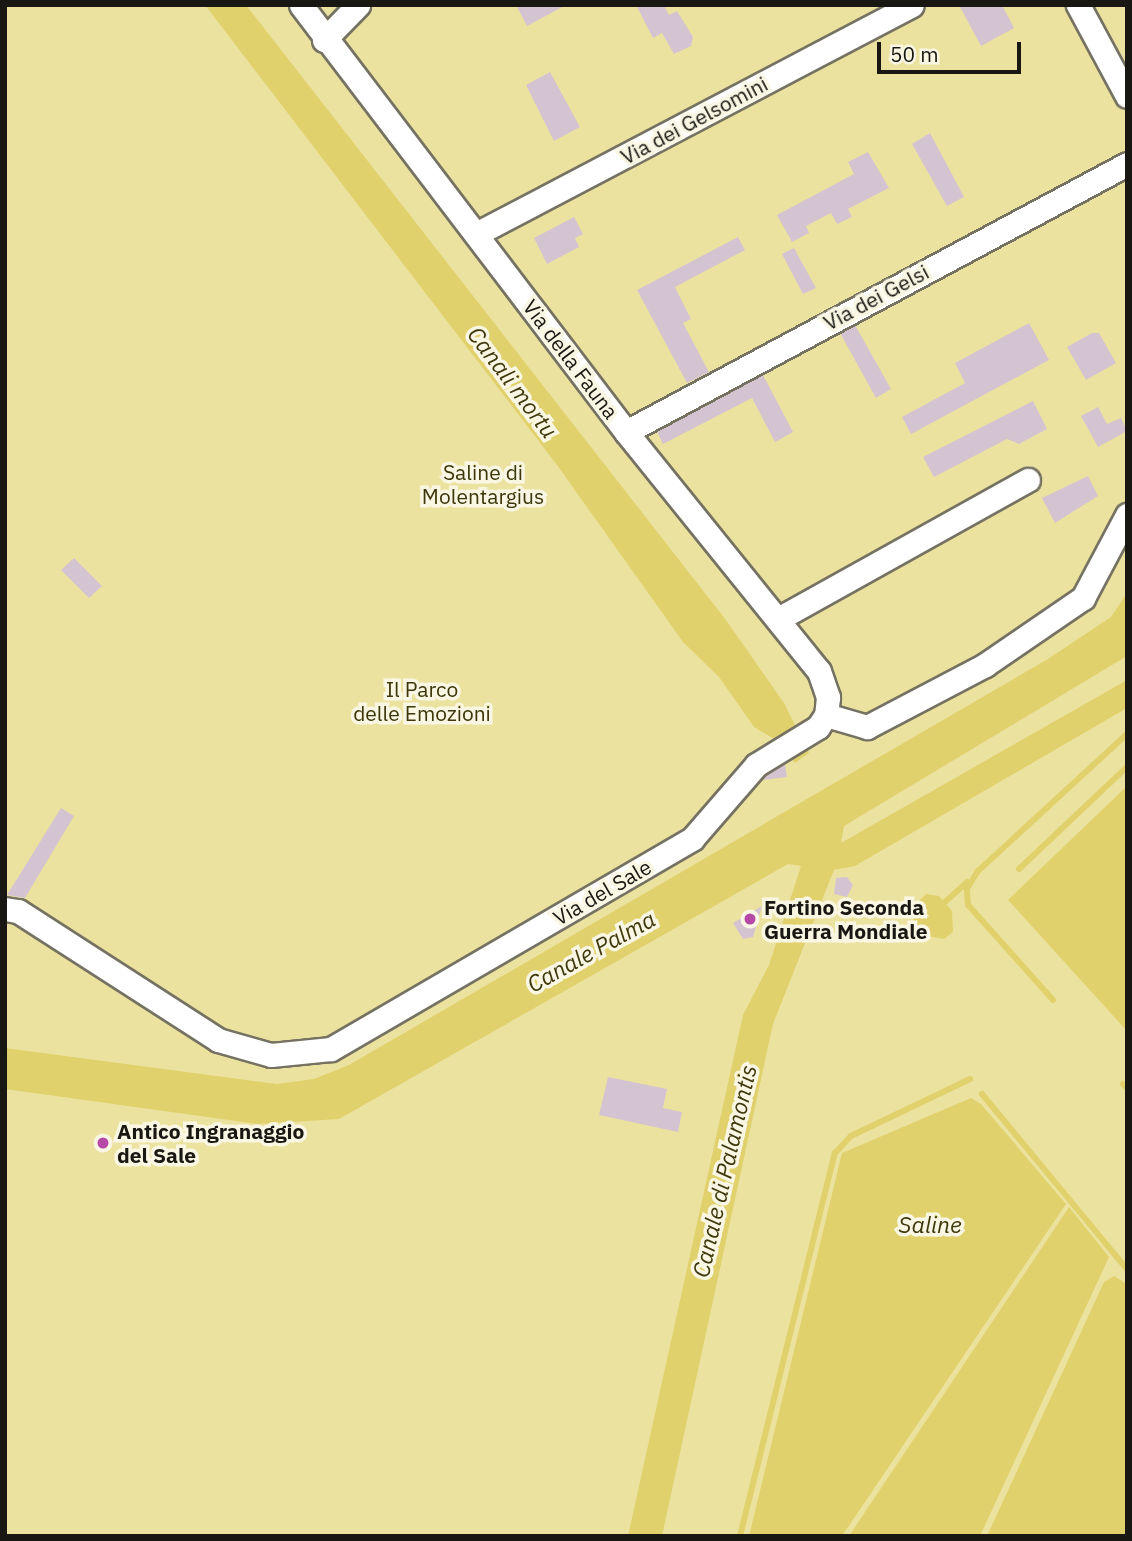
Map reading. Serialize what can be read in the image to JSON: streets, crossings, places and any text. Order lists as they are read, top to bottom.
{
  "streets": {
    "street": [
      "Via dei Gelsomini",
      "Via dei Gelsi",
      "Via della Fauna",
      "Via del Sale"
    ]
  },
  "crossings": [
    ["Via dei Gelsomini", "Via della Fauna"],
    ["Via dei Gelsi", "Via della Fauna"],
    ["Via della Fauna", "Via del Sale"]
  ],
  "water": [
    "Canali mortu",
    "Canale Palma",
    "Canale di Palamontis",
    "Saline"
  ],
  "parks": ["Saline di Molentargius", "Il Parco delle Emozioni"],
  "places": ["Fortino Seconda Guerra Mondiale", "Antico Ingranaggio del Sale"],
  "scale_bar": "50 m"
}
